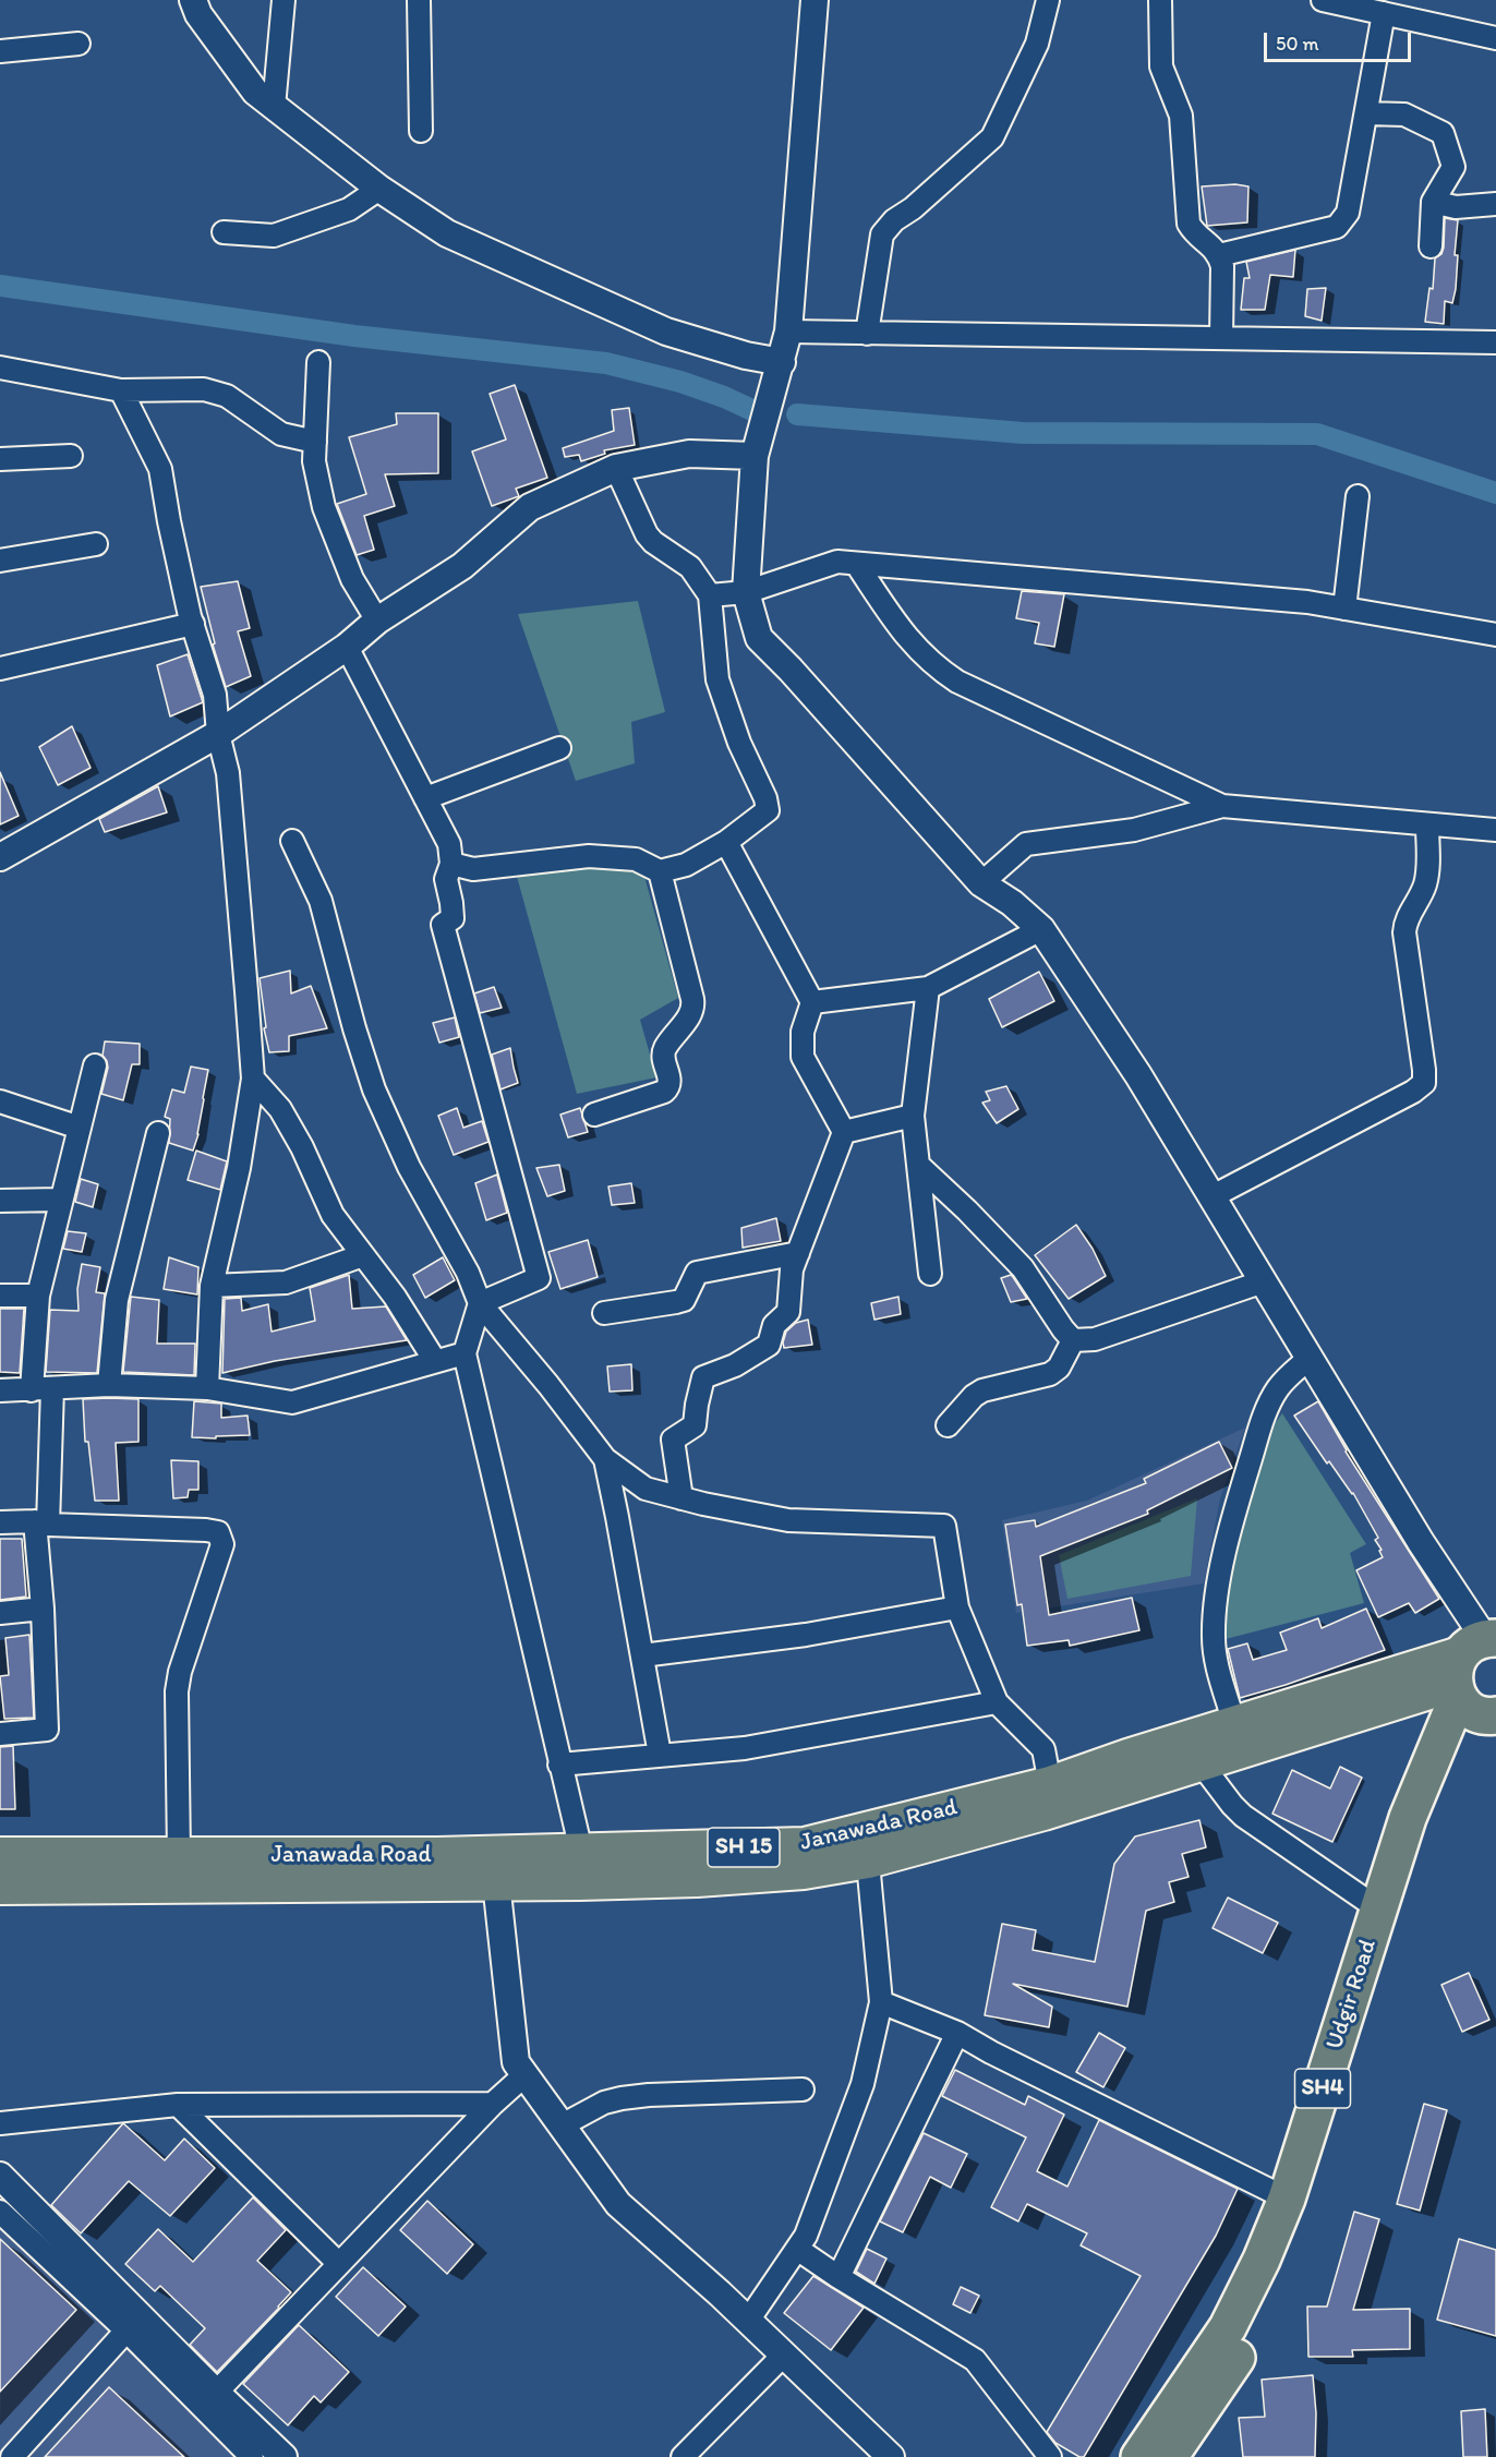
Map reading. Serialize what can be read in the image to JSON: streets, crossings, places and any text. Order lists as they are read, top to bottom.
{
  "streets": {
    "highway": ["Udgir Road", "SH4"],
    "main road": ["Janawada Road", "SH 15"]
  },
  "crossings": [
    ["Janawada Road", "Udgir Road"]
  ],
  "scale_bar": "50 m"
}
